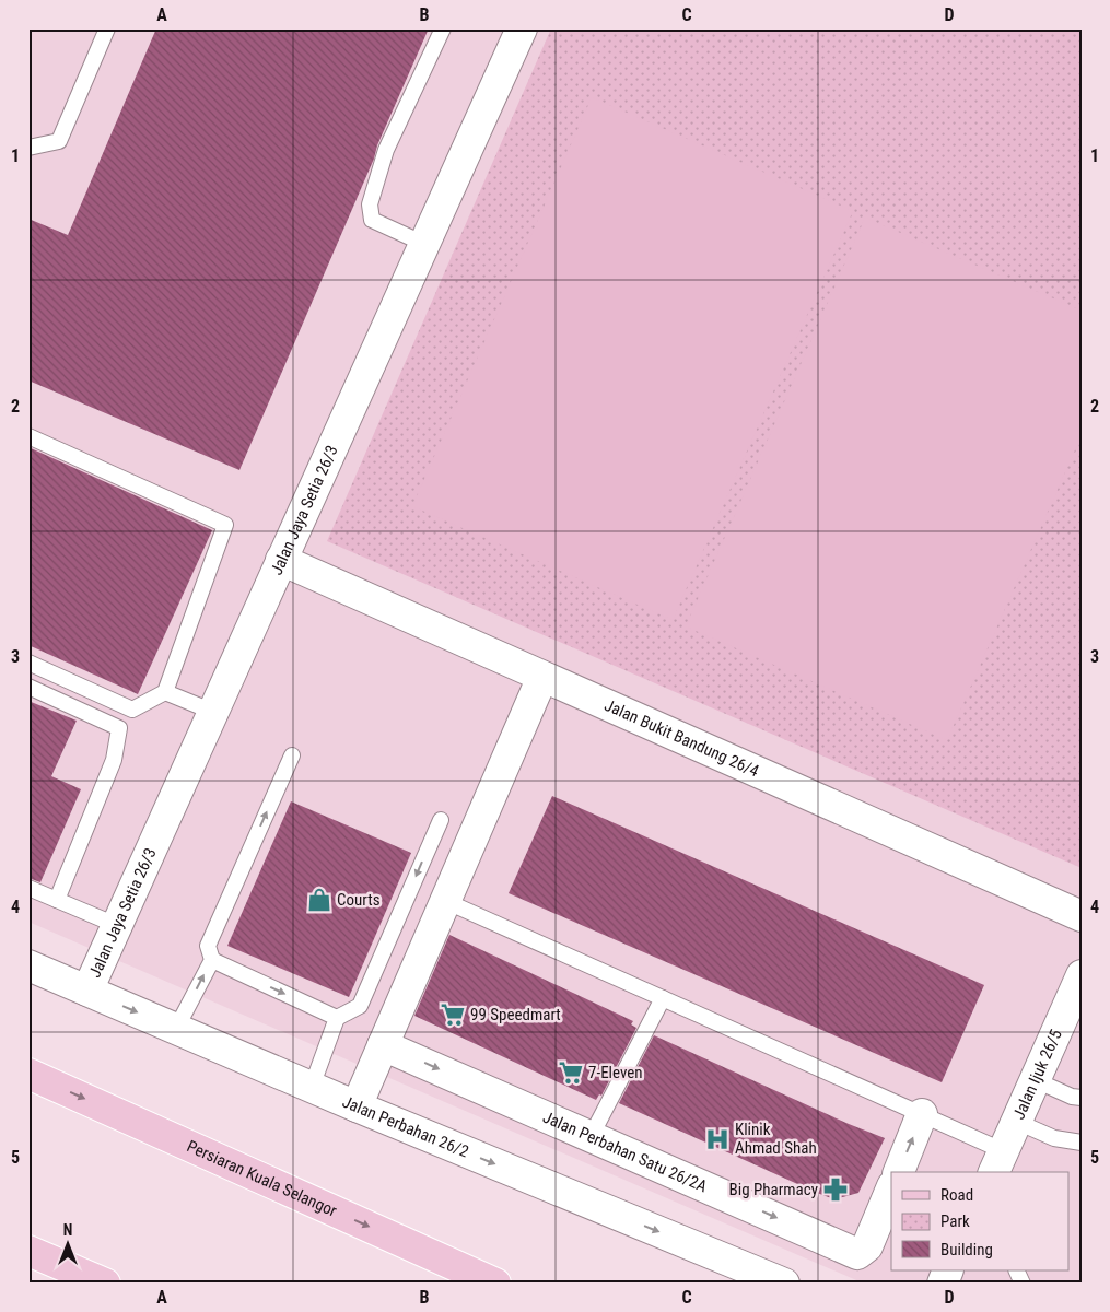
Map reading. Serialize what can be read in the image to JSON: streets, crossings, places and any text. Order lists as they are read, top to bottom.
{
  "streets": {
    "main road": ["Persiaran Kuala Selangor"],
    "street": [
      "Jalan Jaya Setia 26/3",
      "Jalan Bukit Bandung 26/4",
      "Jalan Ijuk 26/5",
      "Jalan Perbahan 26/2",
      "Jalan Perbahan Satu 26/2A"
    ]
  },
  "crossings": [
    ["Jalan Jaya Setia 26/3", "Jalan Bukit Bandung 26/4"],
    ["Jalan Jaya Setia 26/3", "Jalan Perbahan 26/2"]
  ],
  "one_way": ["Jalan Perbahan 26/2", "Jalan Perbahan Satu 26/2A", "Persiaran Kuala Selangor"],
  "places": {
    "shop": ["Courts"],
    "supermarket": ["99 Speedmart", "7-Eleven"],
    "hospital": ["Klinik Ahmad Shah"],
    "pharmacy": ["Big Pharmacy"]
  },
  "legend": ["Road", "Park", "Building"],
  "north": "top",
  "grid": {
    "columns": [
      "A",
      "B",
      "C",
      "D"
    ],
    "rows": [
      "1",
      "2",
      "3",
      "4",
      "5"
    ]
  }
}
